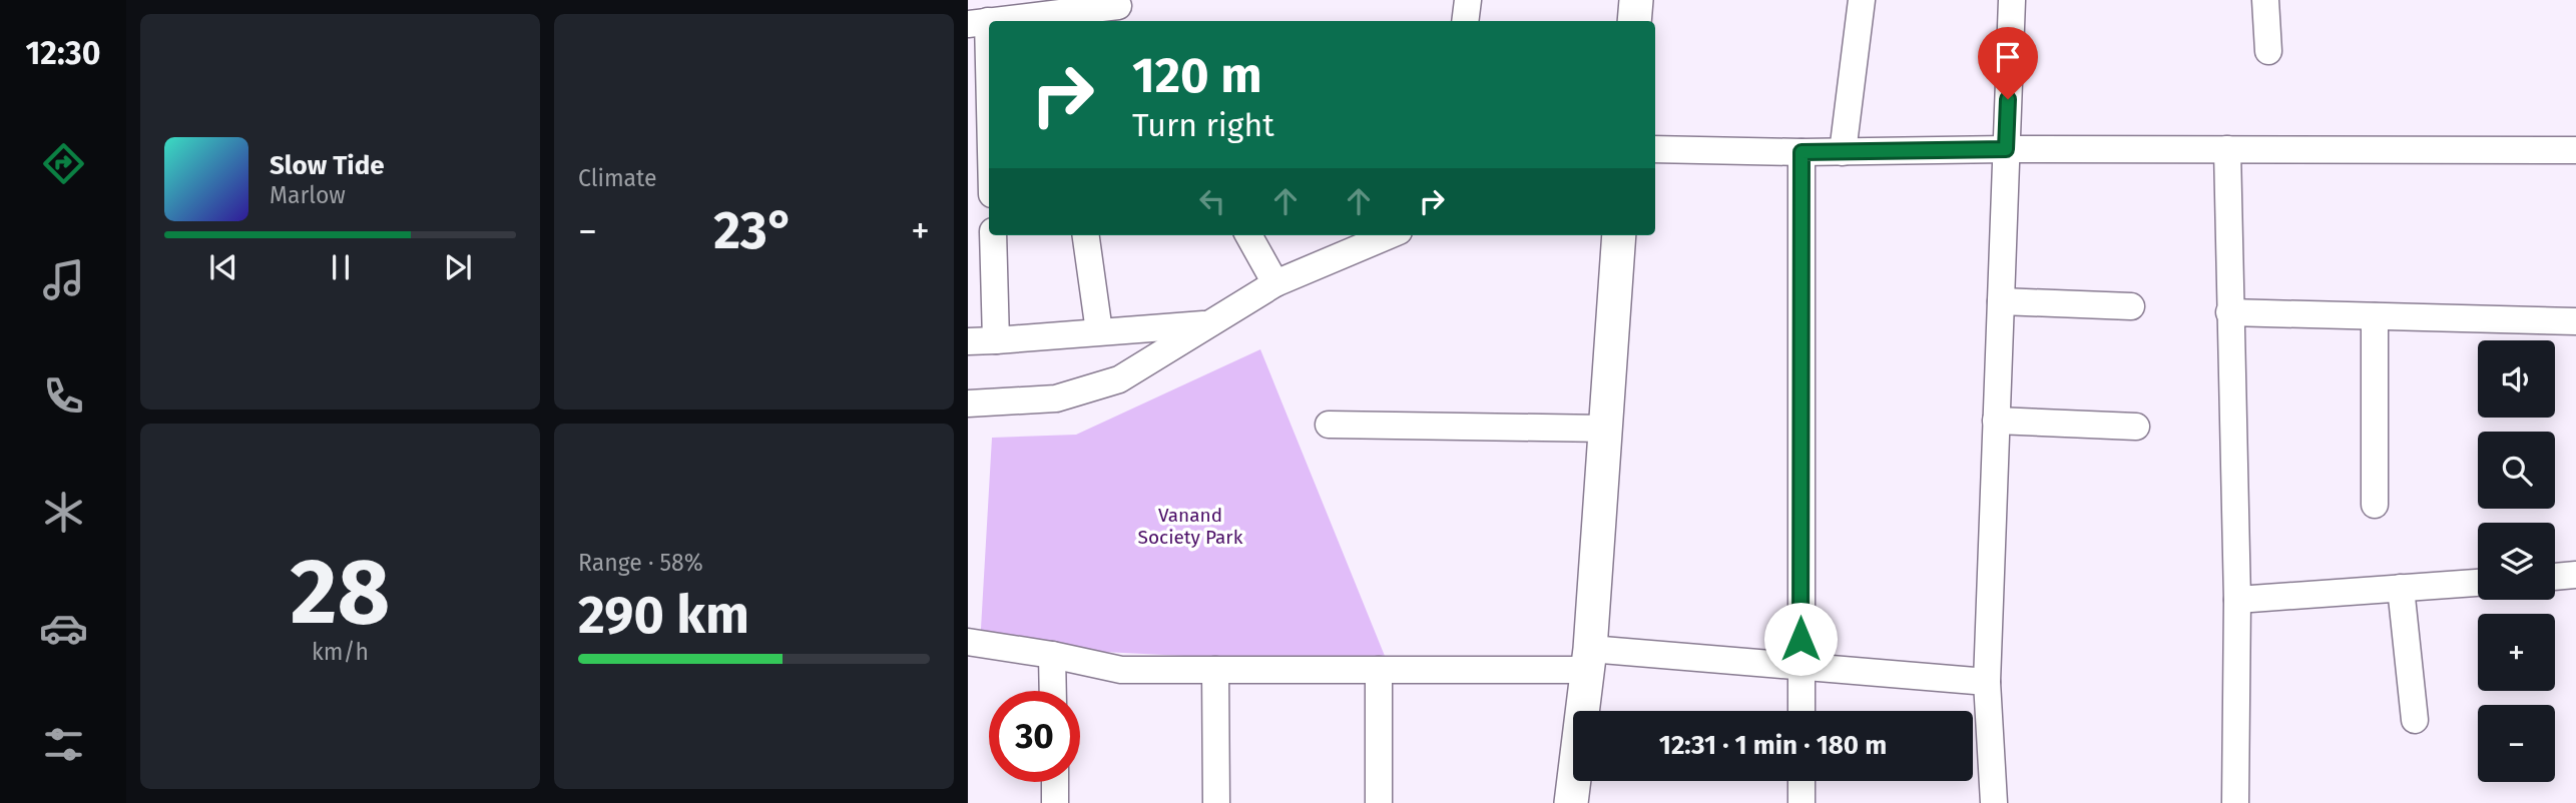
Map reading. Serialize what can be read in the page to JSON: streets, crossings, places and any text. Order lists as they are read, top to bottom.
{
  "parks": ["Vanand Society Park"],
  "page": {
    "tabs": "12:30",
    "tile": [
      "Climate",
      ["28", "km/h"],
      ["Range · 58%", "290 km"]
    ],
    "turn": ["120 m", "Turn right"],
    "song": ["Slow Tide", "Marlow"],
    "heat": ["−", "23°", "+"],
    "map_buttons": ["+", "−"],
    "limit": "30",
    "trip": "12:31 · 1 min · 180 m"
  }
}
